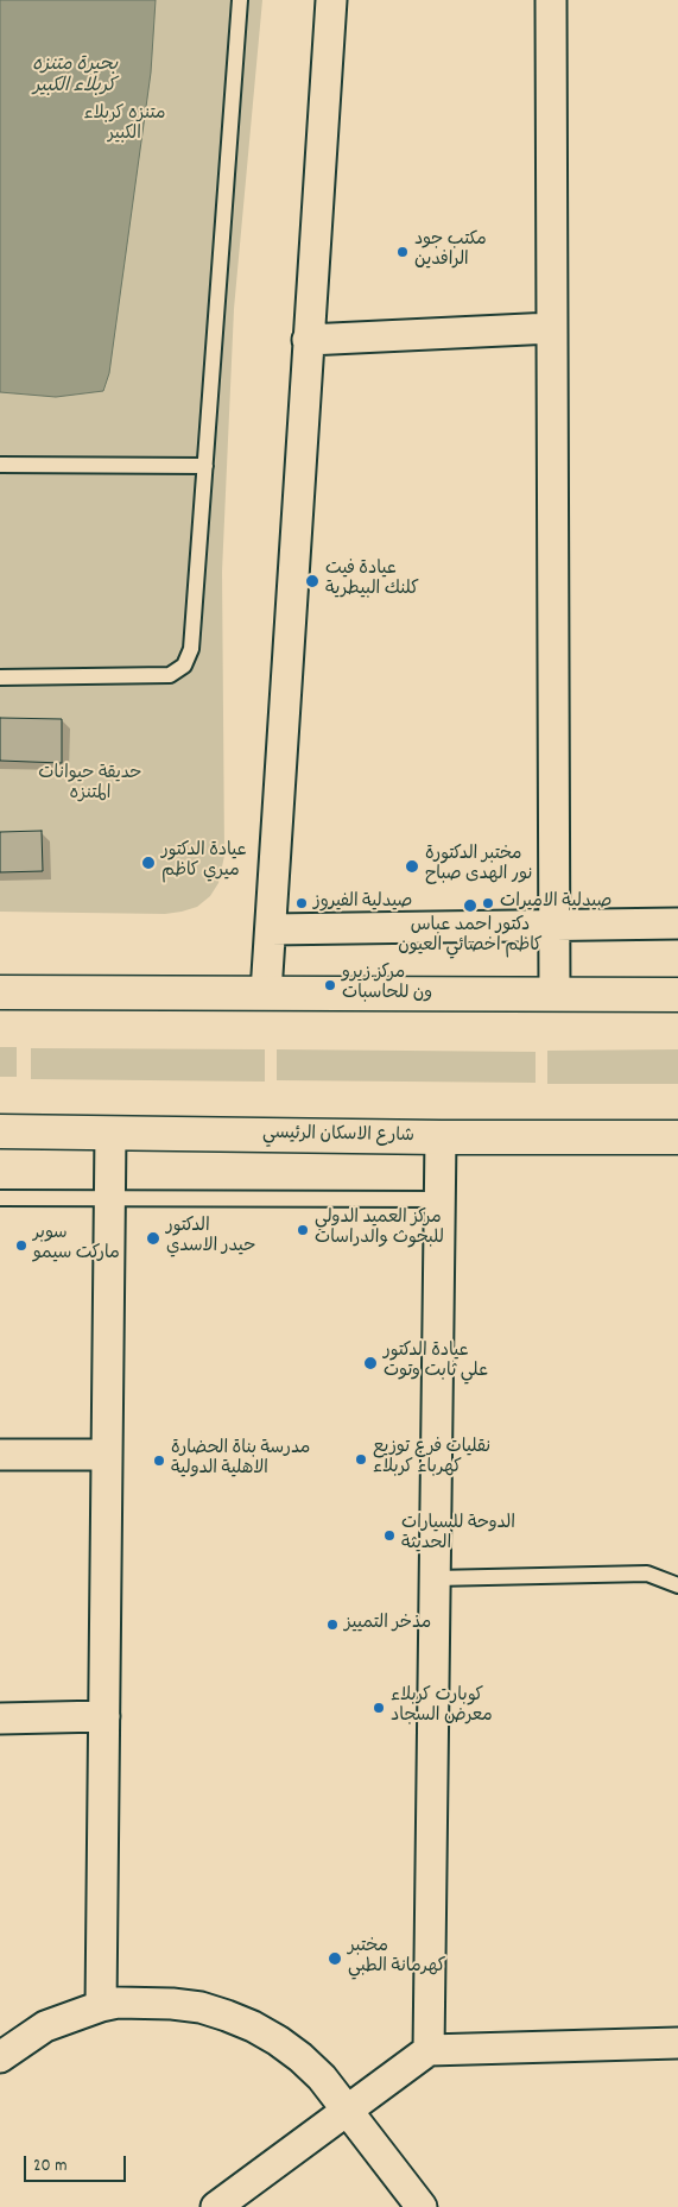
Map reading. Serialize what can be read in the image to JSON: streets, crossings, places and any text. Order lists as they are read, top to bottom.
{
  "streets": {
    "main road": ["شارع الاسكان الرئيسي"]
  },
  "water": ["بحيرة متنزه كربلاء الكبير"],
  "parks": ["متنزه كربلاء الكبير", "حديقة حيوانات المتنزه"],
  "places": [
    "مكتب جود الرافدين",
    "عيادة فيت كلنك البيطرية",
    "عيادة الدكتور ميري كاظم",
    "مختبر الدكتورة نور الهدى صباح",
    "صيدلية الفيروز",
    "صيدلية الاميرات",
    "دكتور احمد عباس كاظم اخصائي العيون",
    "مركز زيرو ون للحاسبات",
    "مركز العميد الدولي للبحوث والدراسات",
    "الدكتور حيدر الاسدي",
    "سوبر ماركت سيمو",
    "عيادة الدكتور علي ثابت وتوت",
    "نقليات فرع توزيع كهرباء كربلاء",
    "مدرسة بناة الحضارة الاهلية الدولية",
    "الدوحة للسيارات الحديثة",
    "مذخر التمييز",
    "كوبارت كربلاء معرض السجاد",
    "مختبر كهرمانة الطبي"
  ],
  "scale_bar": "20 m"
}
